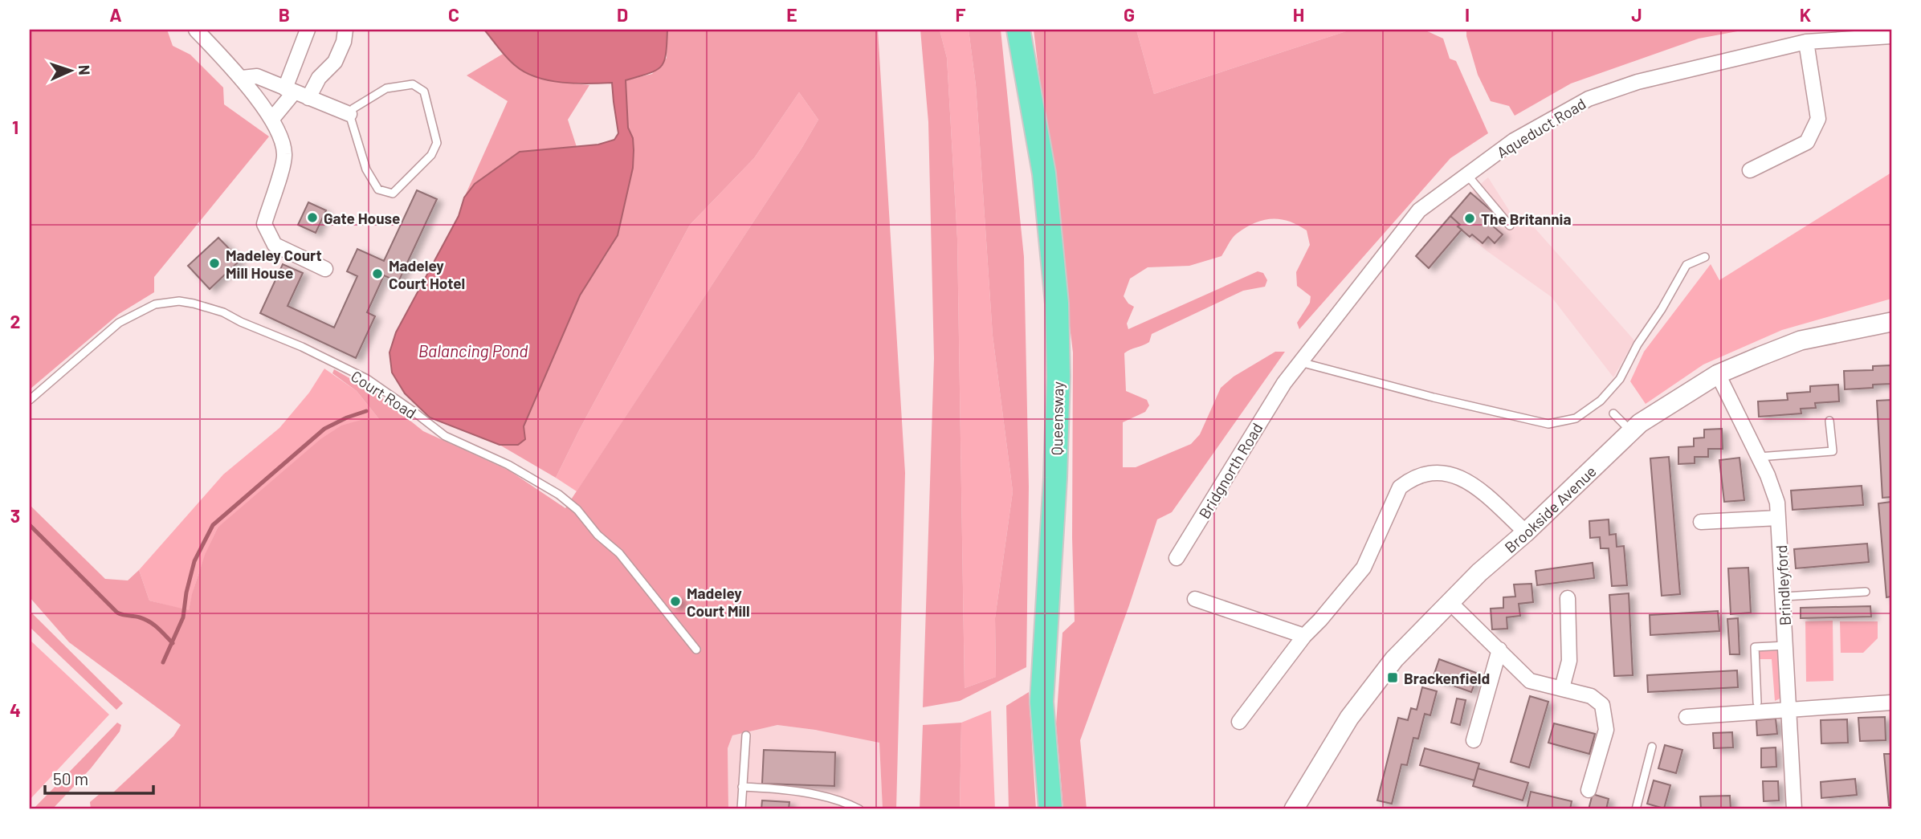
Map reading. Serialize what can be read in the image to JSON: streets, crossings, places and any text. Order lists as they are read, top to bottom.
{
  "streets": {
    "main road": ["Queensway"],
    "street": [
      "Aqueduct Road",
      "Bridgnorth Road",
      "Brookside Avenue",
      "Brindleyford"
    ],
    "lane": ["Court Road"]
  },
  "crossings": [
    ["Aqueduct Road", "Bridgnorth Road"],
    ["Brookside Avenue", "Brindleyford"]
  ],
  "water": ["Balancing Pond"],
  "places": {
    "other": [
      "Gate House",
      "The Britannia",
      "Madeley Court Mill House",
      "Madeley Court Hotel",
      "Madeley Court Mill"
    ],
    "transit": ["Brackenfield"]
  },
  "scale_bar": "50 m",
  "north": "right",
  "grid": {
    "columns": [
      "A",
      "B",
      "C",
      "D",
      "E",
      "F",
      "G",
      "H",
      "I",
      "J",
      "K"
    ],
    "rows": [
      "1",
      "2",
      "3",
      "4"
    ]
  }
}
